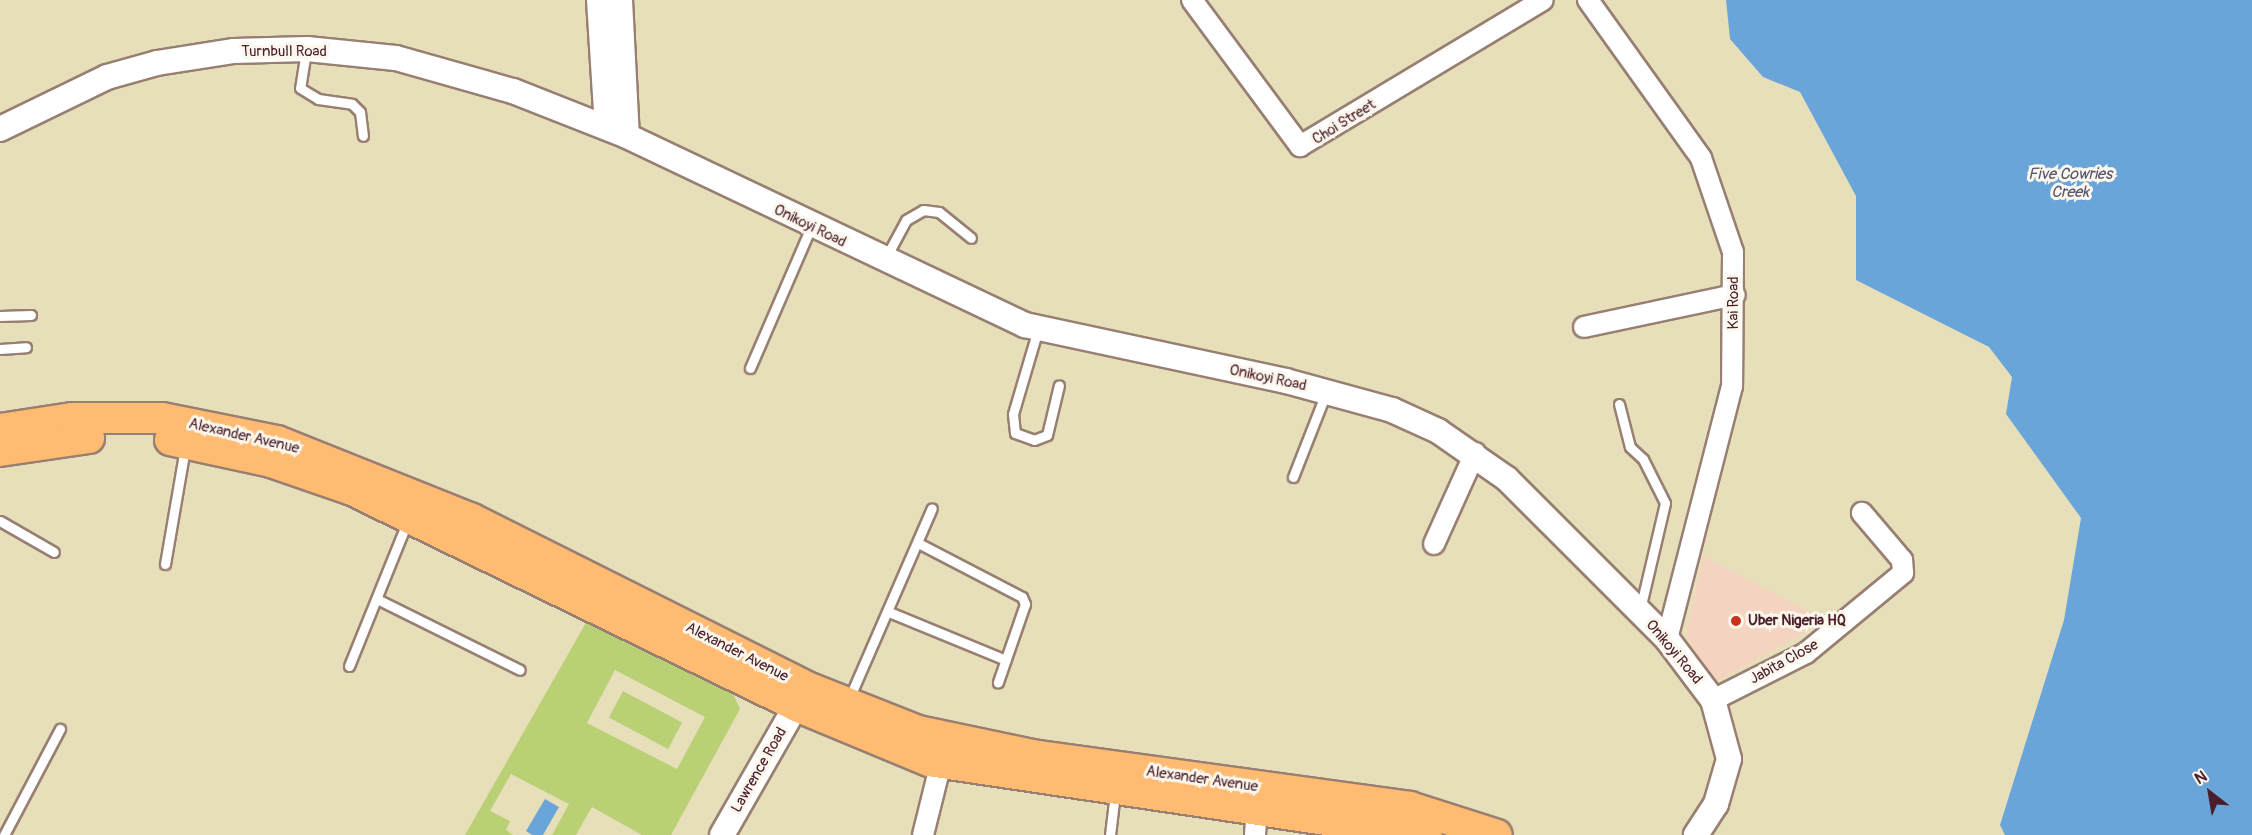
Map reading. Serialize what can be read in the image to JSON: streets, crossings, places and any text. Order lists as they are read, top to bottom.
{
  "streets": {
    "main road": ["Alexander Avenue"],
    "street": [
      "Turnbull Road",
      "Choi Street",
      "Onikoyi Road",
      "Kai Road",
      "Jabita Close",
      "Lawrence Road"
    ]
  },
  "crossings": [
    ["Turnbull Road", "Onikoyi Road"],
    ["Onikoyi Road", "Kai Road"],
    ["Onikoyi Road", "Jabita Close"],
    ["Alexander Avenue", "Lawrence Road"]
  ],
  "water": ["Five Cowries Creek"],
  "places": ["Uber Nigeria HQ"],
  "north": "top left"
}
